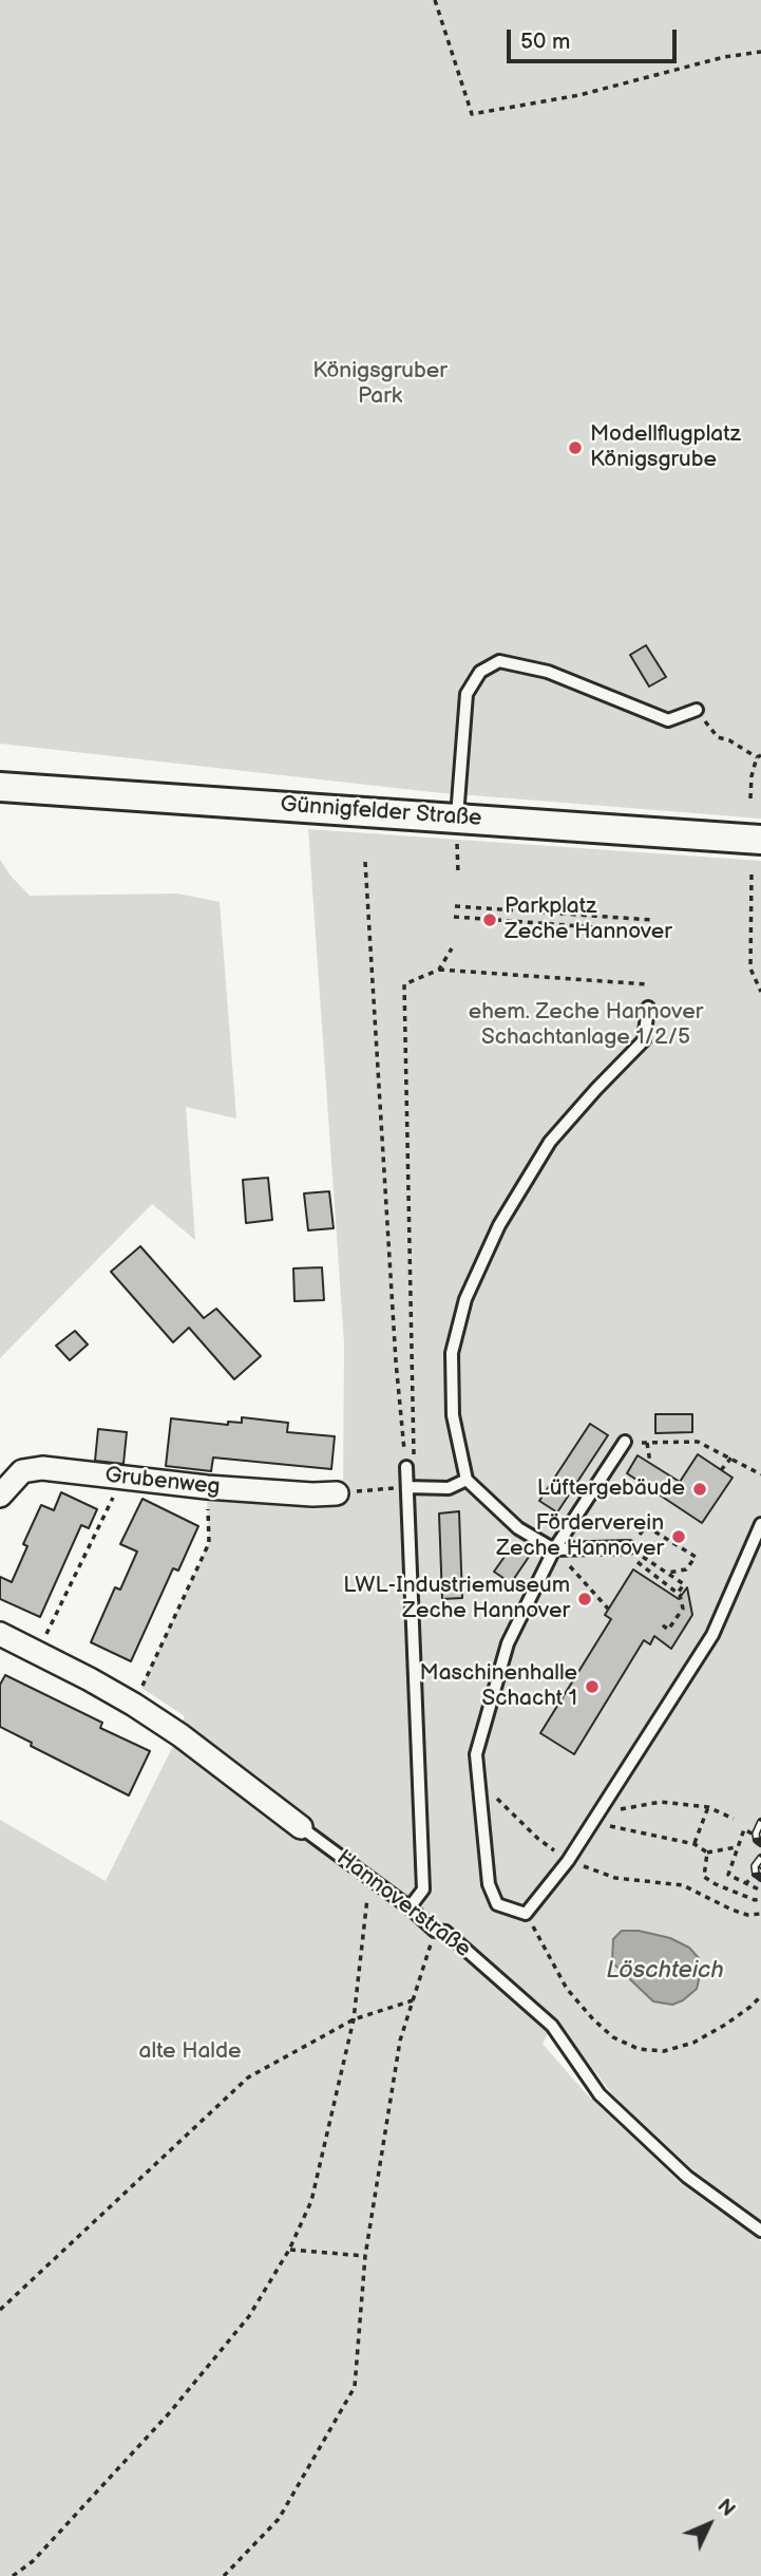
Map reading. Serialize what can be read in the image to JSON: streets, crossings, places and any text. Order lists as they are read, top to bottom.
{
  "streets": {
    "street": ["Günnigfelder Straße", "Grubenweg", "Hannoverstraße"]
  },
  "water": ["Löschteich"],
  "parks": ["Königsgruber Park", "ehem. Zeche Hannover Schachtanlage 1/2/5", "alte Halde"],
  "places": [
    "Modellflugplatz Königsgrube",
    "Parkplatz Zeche Hannover",
    "Lüftergebäude",
    "Förderverein Zeche Hannover",
    "LWL-Industriemuseum Zeche Hannover",
    "Maschinenhalle Schacht 1"
  ],
  "scale_bar": "50 m",
  "north": "top right"
}
